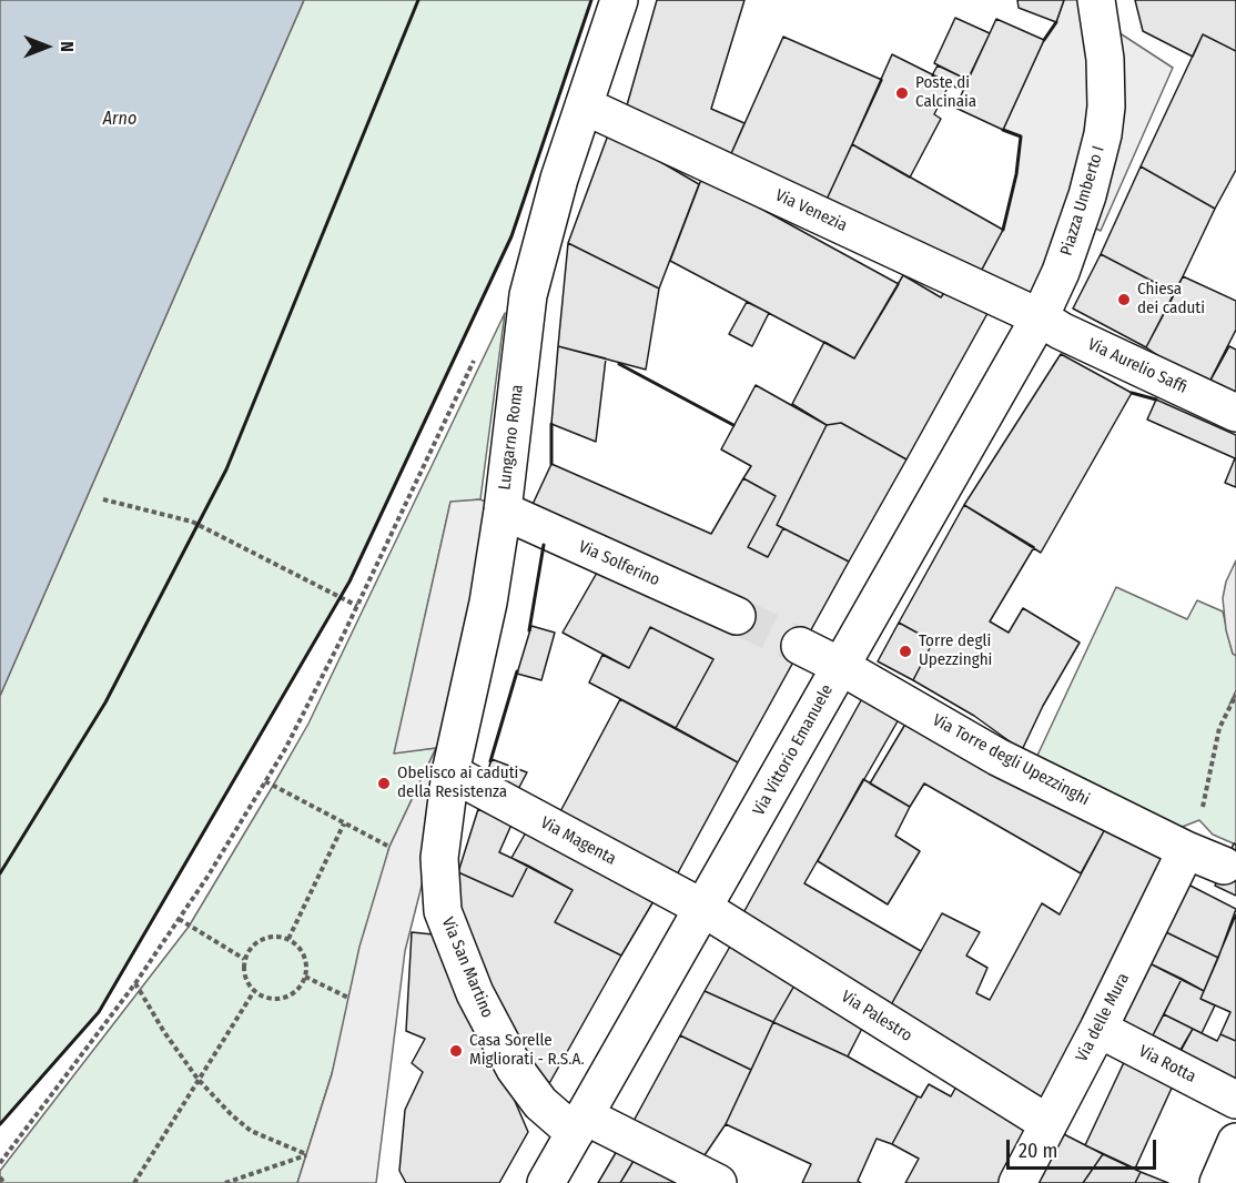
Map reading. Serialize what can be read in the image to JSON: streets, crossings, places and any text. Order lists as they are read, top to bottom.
{
  "streets": {
    "street": [
      "Piazza Umberto I",
      "Via Venezia",
      "Via Aurelio Saffi",
      "Lungarno Roma",
      "Via Solferino",
      "Via Vittorio Emanuele",
      "Via Torre degli Upezzinghi",
      "Via Magenta",
      "Via San Martino",
      "Via Palestro",
      "Via delle Mura",
      "Via Rotta"
    ]
  },
  "crossings": [
    ["Piazza Umberto I", "Via Venezia"],
    ["Piazza Umberto I", "Via Aurelio Saffi"],
    ["Piazza Umberto I", "Via Vittorio Emanuele"],
    ["Via Venezia", "Via Aurelio Saffi"],
    ["Via Venezia", "Lungarno Roma"],
    ["Via Venezia", "Via Vittorio Emanuele"],
    ["Via Aurelio Saffi", "Via Vittorio Emanuele"],
    ["Lungarno Roma", "Via Solferino"],
    ["Lungarno Roma", "Via Magenta"],
    ["Lungarno Roma", "Via San Martino"],
    ["Via Vittorio Emanuele", "Via Torre degli Upezzinghi"],
    ["Via Vittorio Emanuele", "Via Magenta"],
    ["Via Vittorio Emanuele", "Via San Martino"],
    ["Via Vittorio Emanuele", "Via Palestro"],
    ["Via Torre degli Upezzinghi", "Via delle Mura"],
    ["Via Magenta", "Via San Martino"],
    ["Via Magenta", "Via Palestro"],
    ["Via Palestro", "Via delle Mura"],
    ["Via delle Mura", "Via Rotta"]
  ],
  "water": ["Arno"],
  "places": [
    "Poste di Calcinaia",
    "Chiesa dei caduti",
    "Torre degli Upezzinghi",
    "Obelisco ai caduti della Resistenza",
    "Casa Sorelle Migliorati - R.S.A."
  ],
  "scale_bar": "20 m",
  "north": "right"
}
